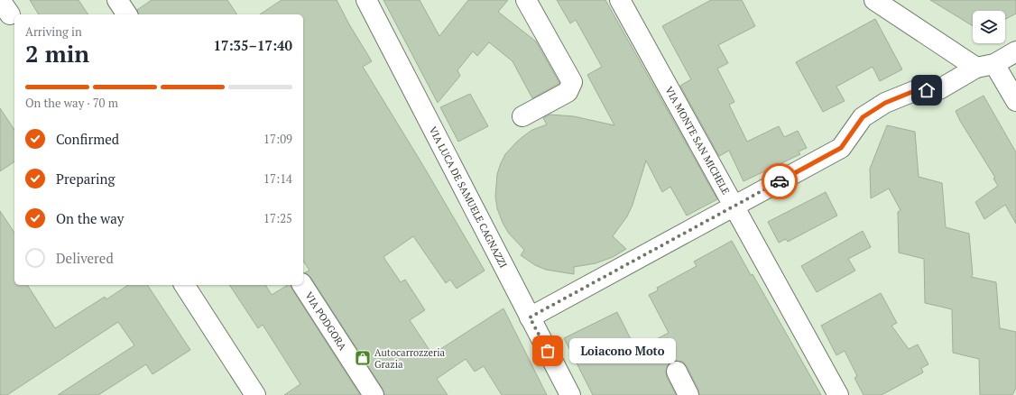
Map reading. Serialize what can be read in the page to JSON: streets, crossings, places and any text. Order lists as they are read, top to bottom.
{
  "streets": {
    "street": ["VIA MONTE SAN MICHELE", "VIA LUCA DE SAMUELE CAGNAZZI", "VIA PODGORA"]
  },
  "places": {
    "other": ["Loiacono Moto"],
    "shop": ["Autocarrozzeria Grazia"]
  },
  "page": {
    "heading": ["2 min", "Arriving in", "17:35–17:40"],
    "bar": "On the way · 70 m",
    "list": [
      ["Confirmed", "17:09"],
      ["Preparing", "17:14"],
      ["On the way", "17:25"],
      "Delivered"
    ],
    "bubble": "Loiacono Moto"
  }
}
